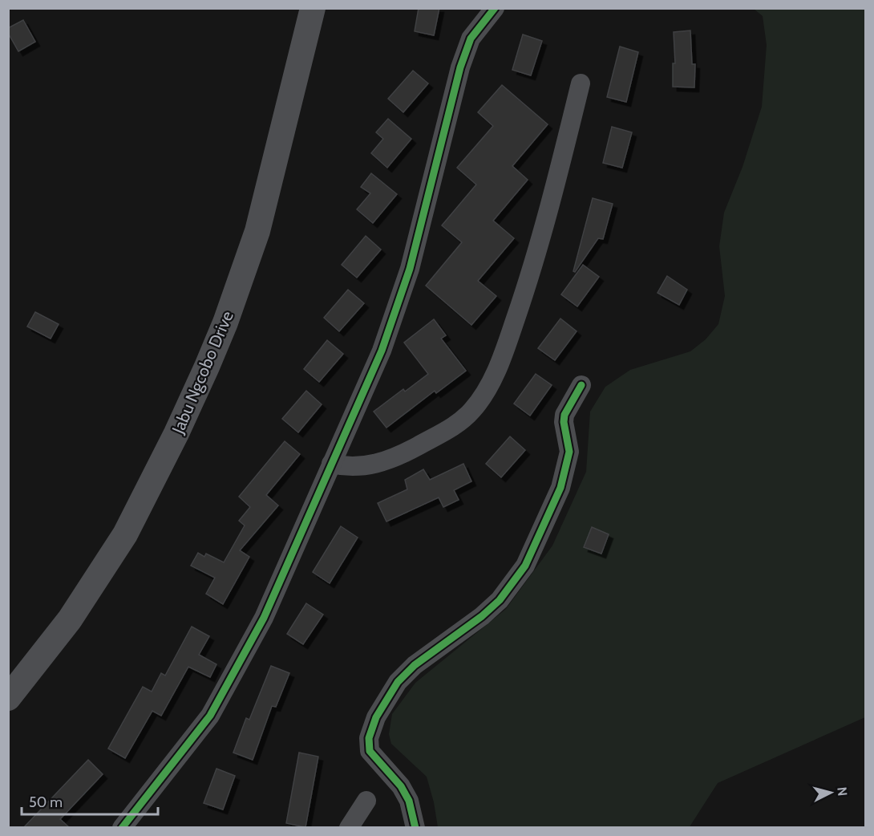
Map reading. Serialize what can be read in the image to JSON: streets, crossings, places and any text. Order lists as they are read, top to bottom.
{
  "streets": {
    "main road": ["Jabu Ngcobo Drive"]
  },
  "scale_bar": "50 m",
  "north": "right"
}
